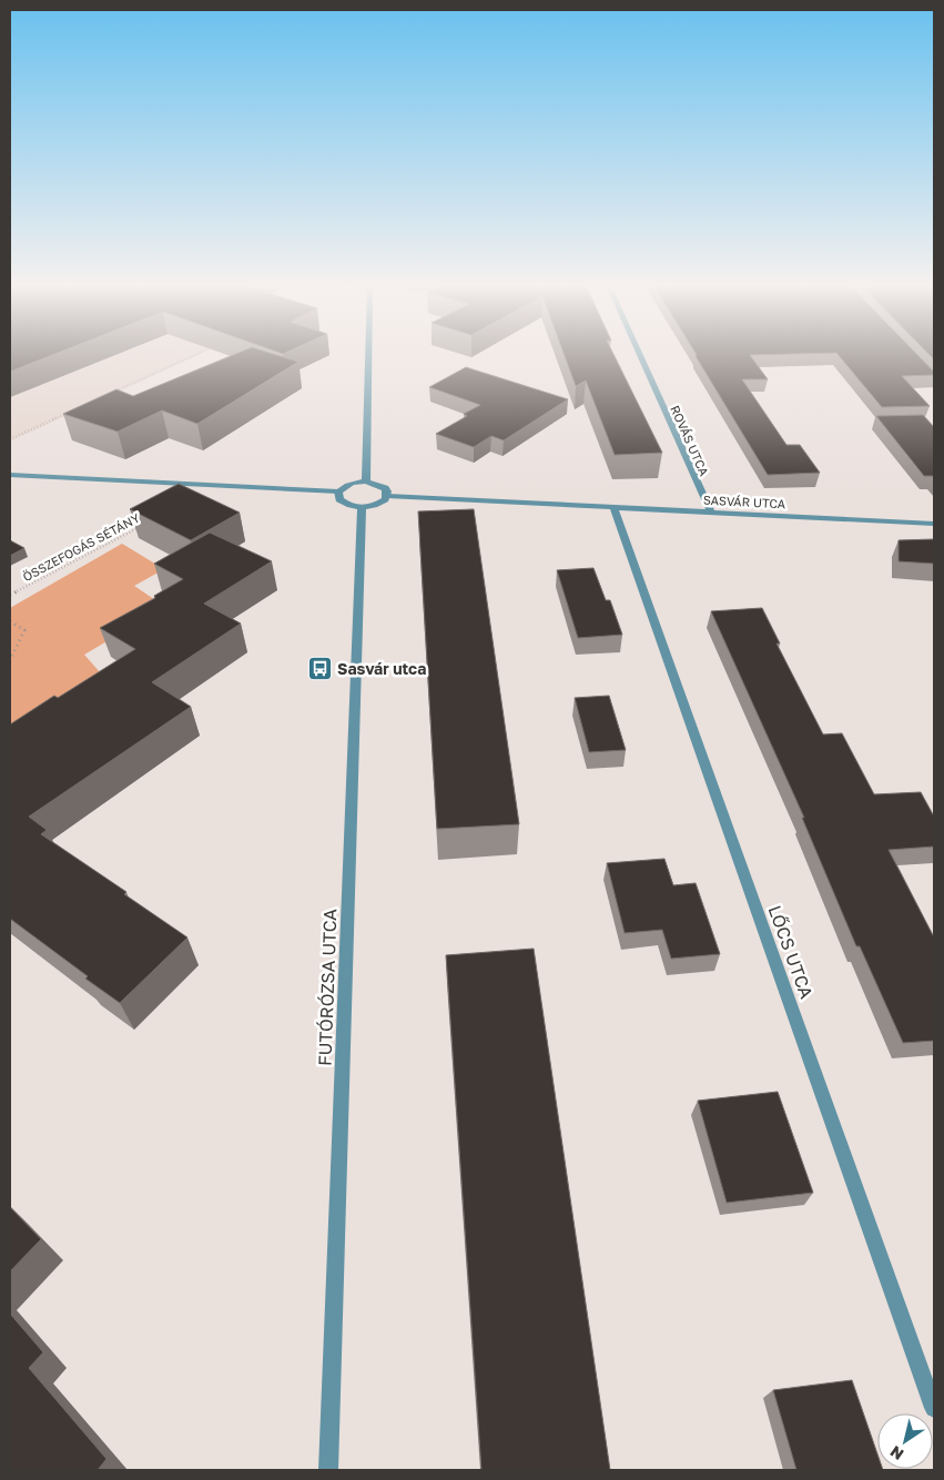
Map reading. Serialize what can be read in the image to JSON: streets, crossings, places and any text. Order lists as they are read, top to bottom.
{
  "streets": {
    "street": [
      "ROVÁS UTCA",
      "SASVÁR UTCA",
      "LŐCS UTCA",
      "FUTÓRÓZSA UTCA"
    ],
    "path": ["ÖSSZEFOGÁS SÉTÁNY"]
  },
  "crossings": [
    ["ROVÁS UTCA", "SASVÁR UTCA"],
    ["SASVÁR UTCA", "LŐCS UTCA"]
  ],
  "places": {
    "bus stop": ["Sasvár utca"]
  },
  "north": "bottom left"
}
